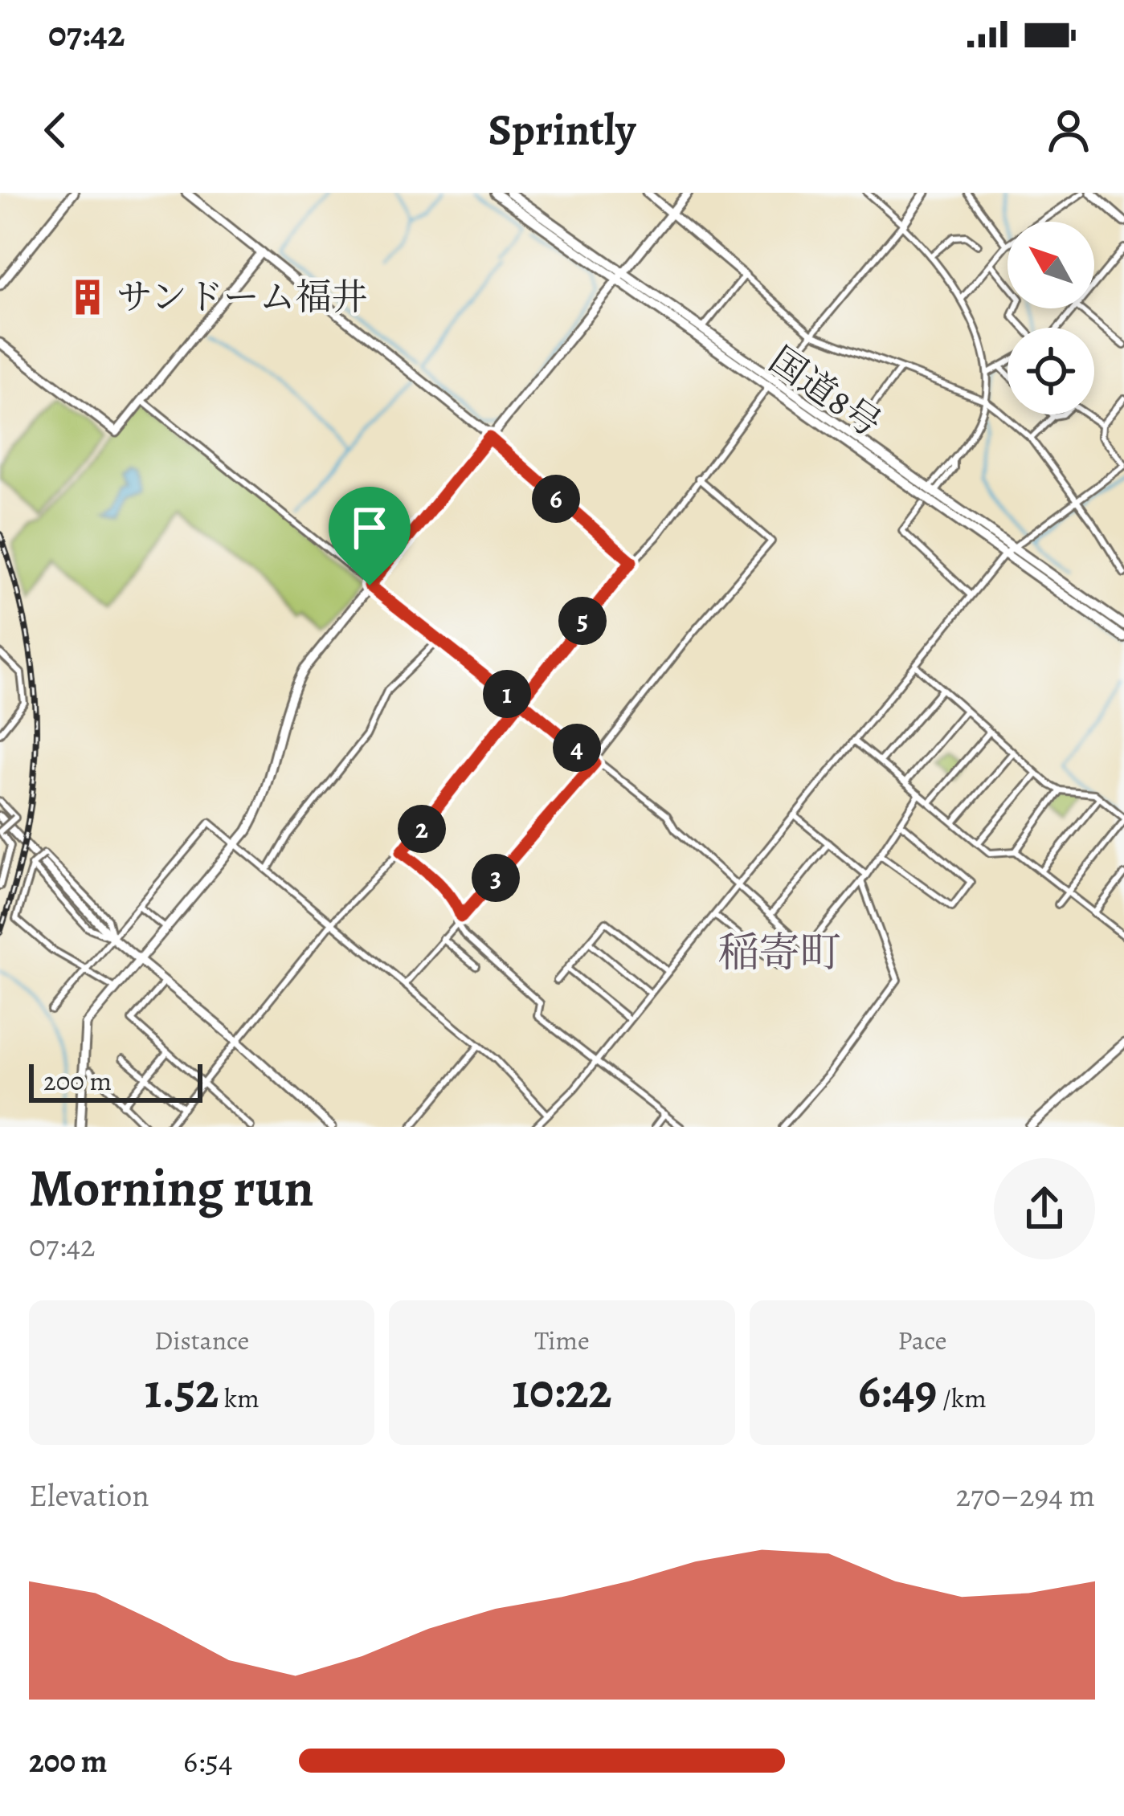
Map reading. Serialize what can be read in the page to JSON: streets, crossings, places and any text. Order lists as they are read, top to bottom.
{
  "streets": {
    "highway": ["国道8号"]
  },
  "districts": ["稲寄町"],
  "places": {
    "building": ["サンドーム福井"]
  },
  "scale_bar": "200 m",
  "north": "top left",
  "page": {
    "status": "07:42",
    "header": "Sprintly",
    "pins": [
      "6",
      "5",
      "1",
      "4",
      "2",
      "3"
    ],
    "scale": "200 m",
    "heading": ["Morning run", "07:42"],
    "stats": [
      ["Distance", "1.52 km"],
      ["Time", "10:22"],
      ["Pace", "6:49 /km"]
    ],
    "chart": ["Elevation", "270–294 m"],
    "list": [
      {
        "name": "200 m",
        "note": "6:54"
      }
    ]
  }
}
